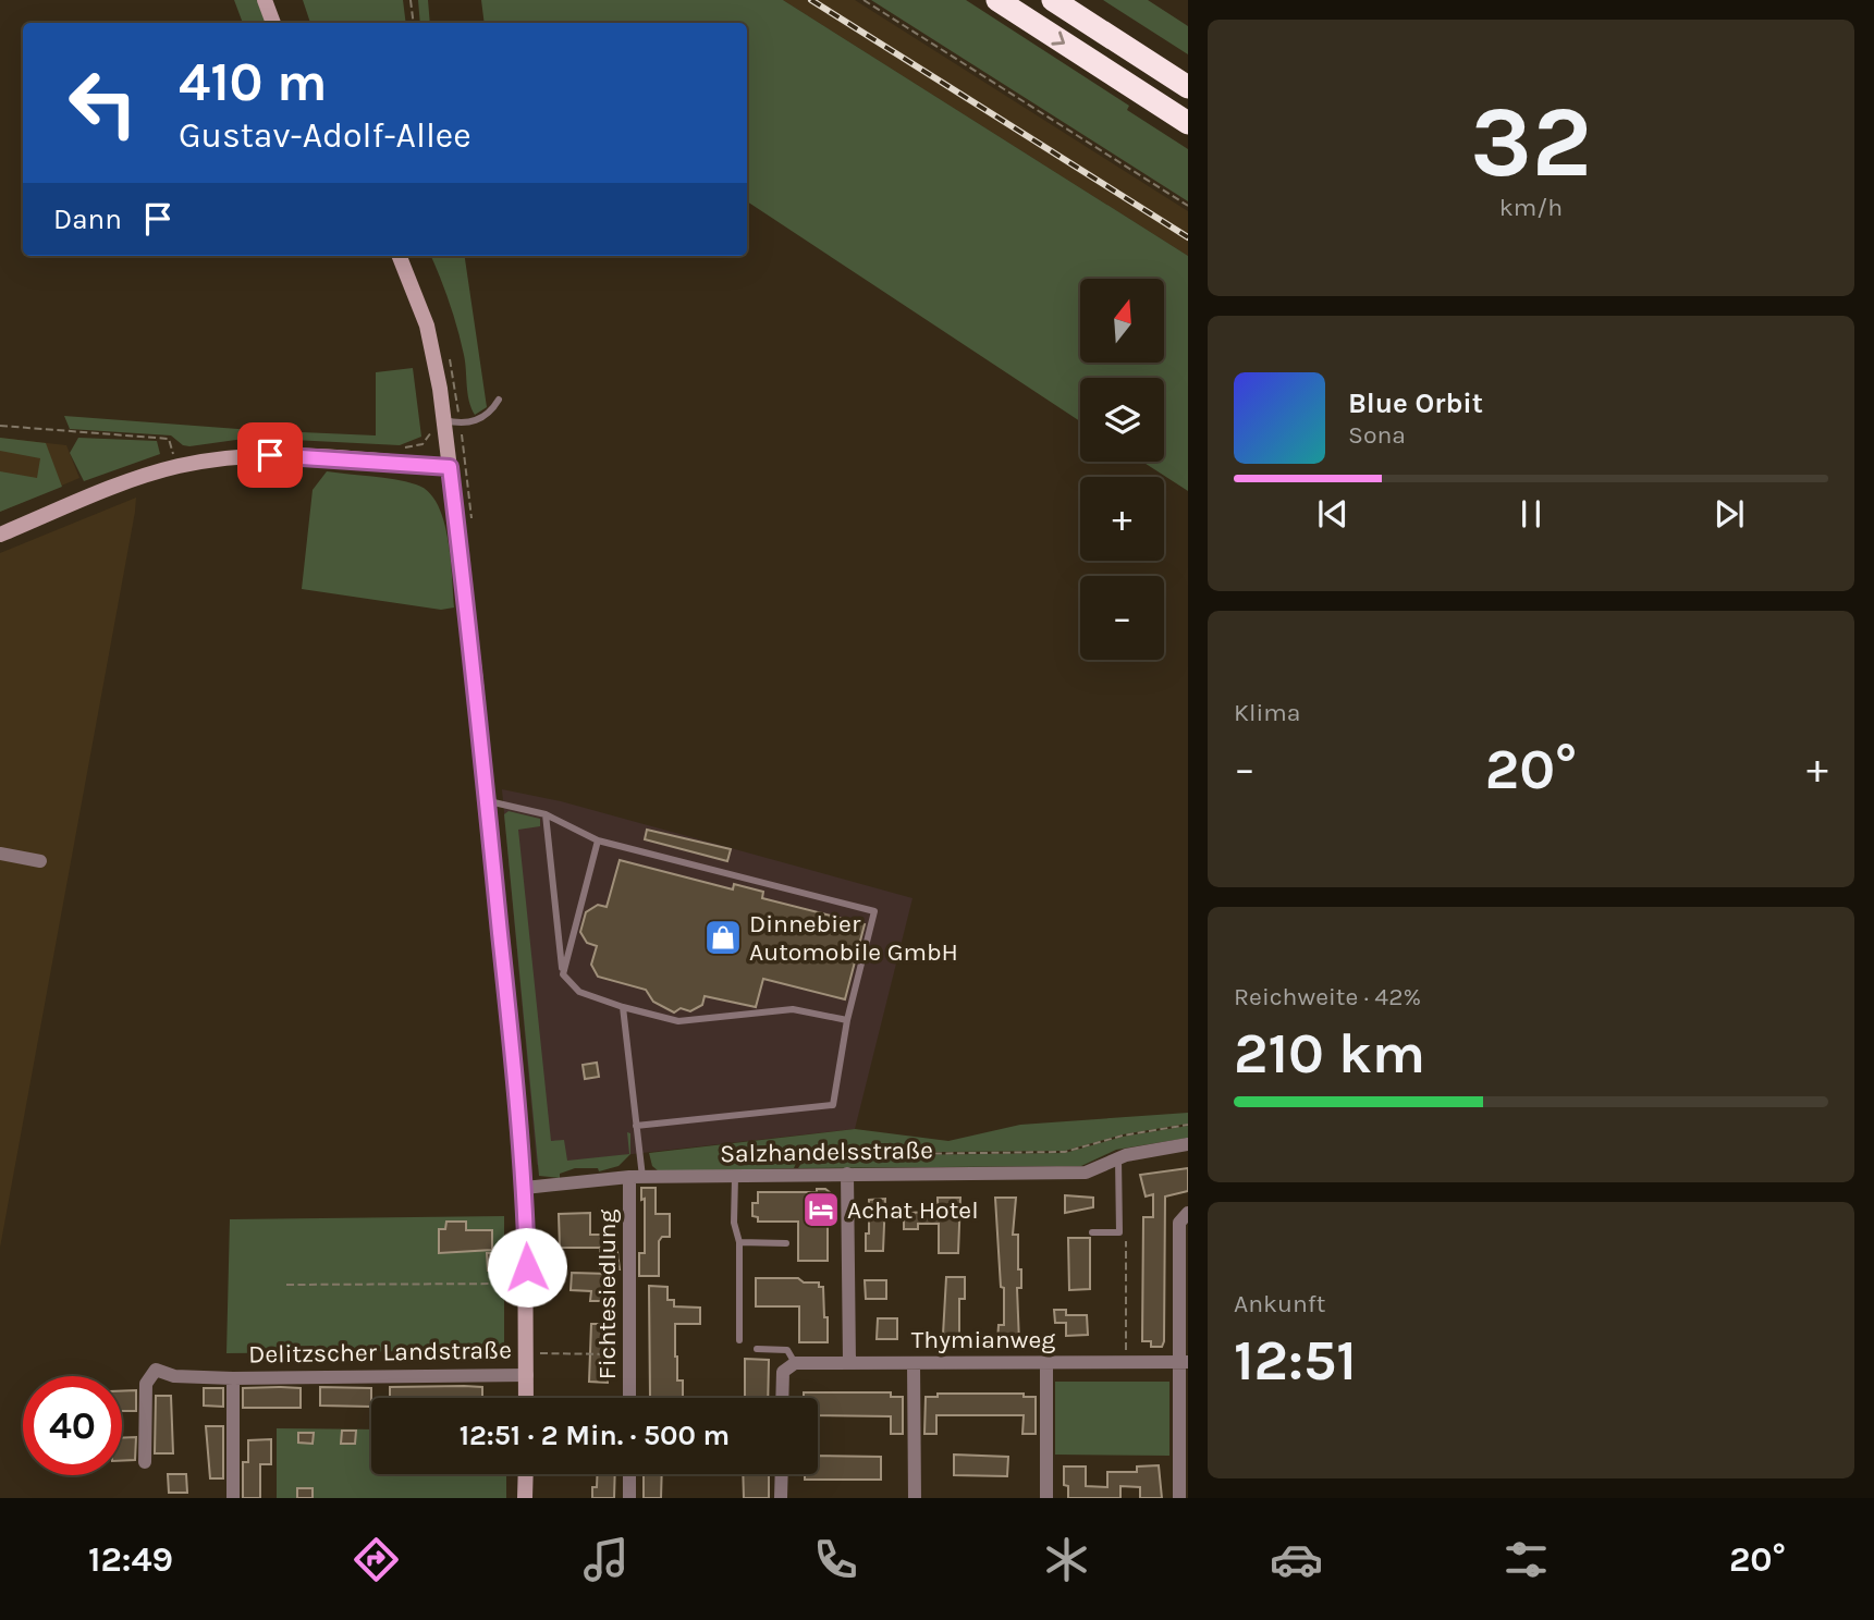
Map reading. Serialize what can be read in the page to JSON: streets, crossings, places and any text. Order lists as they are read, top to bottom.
{
  "streets": {
    "street": [
      "Salzhandelsstraße",
      "Fichtesiedlung",
      "Thymianweg",
      "Delitzscher Landstraße"
    ]
  },
  "crossings": [
    ["Salzhandelsstraße", "Fichtesiedlung"],
    ["Salzhandelsstraße", "Delitzscher Landstraße"]
  ],
  "places": {
    "shop": ["Dinnebier Automobile GmbH"],
    "hotel": ["Achat Hotel"]
  },
  "north": "top",
  "page": {
    "tile": [
      ["32", "km/h"],
      "Klima",
      ["Reichweite · 42%", "210 km"],
      ["Ankunft", "12:51"]
    ],
    "turn": ["410 m", "Gustav-Adolf-Allee"],
    "then": "Dann",
    "map_buttons": ["+", "−"],
    "song": ["Blue Orbit", "Sona"],
    "heat": ["−", "20°", "+"],
    "limit": "40",
    "trip": "12:51 · 2 Min. · 500 m",
    "tabs": ["12:49", "20°"]
  }
}
